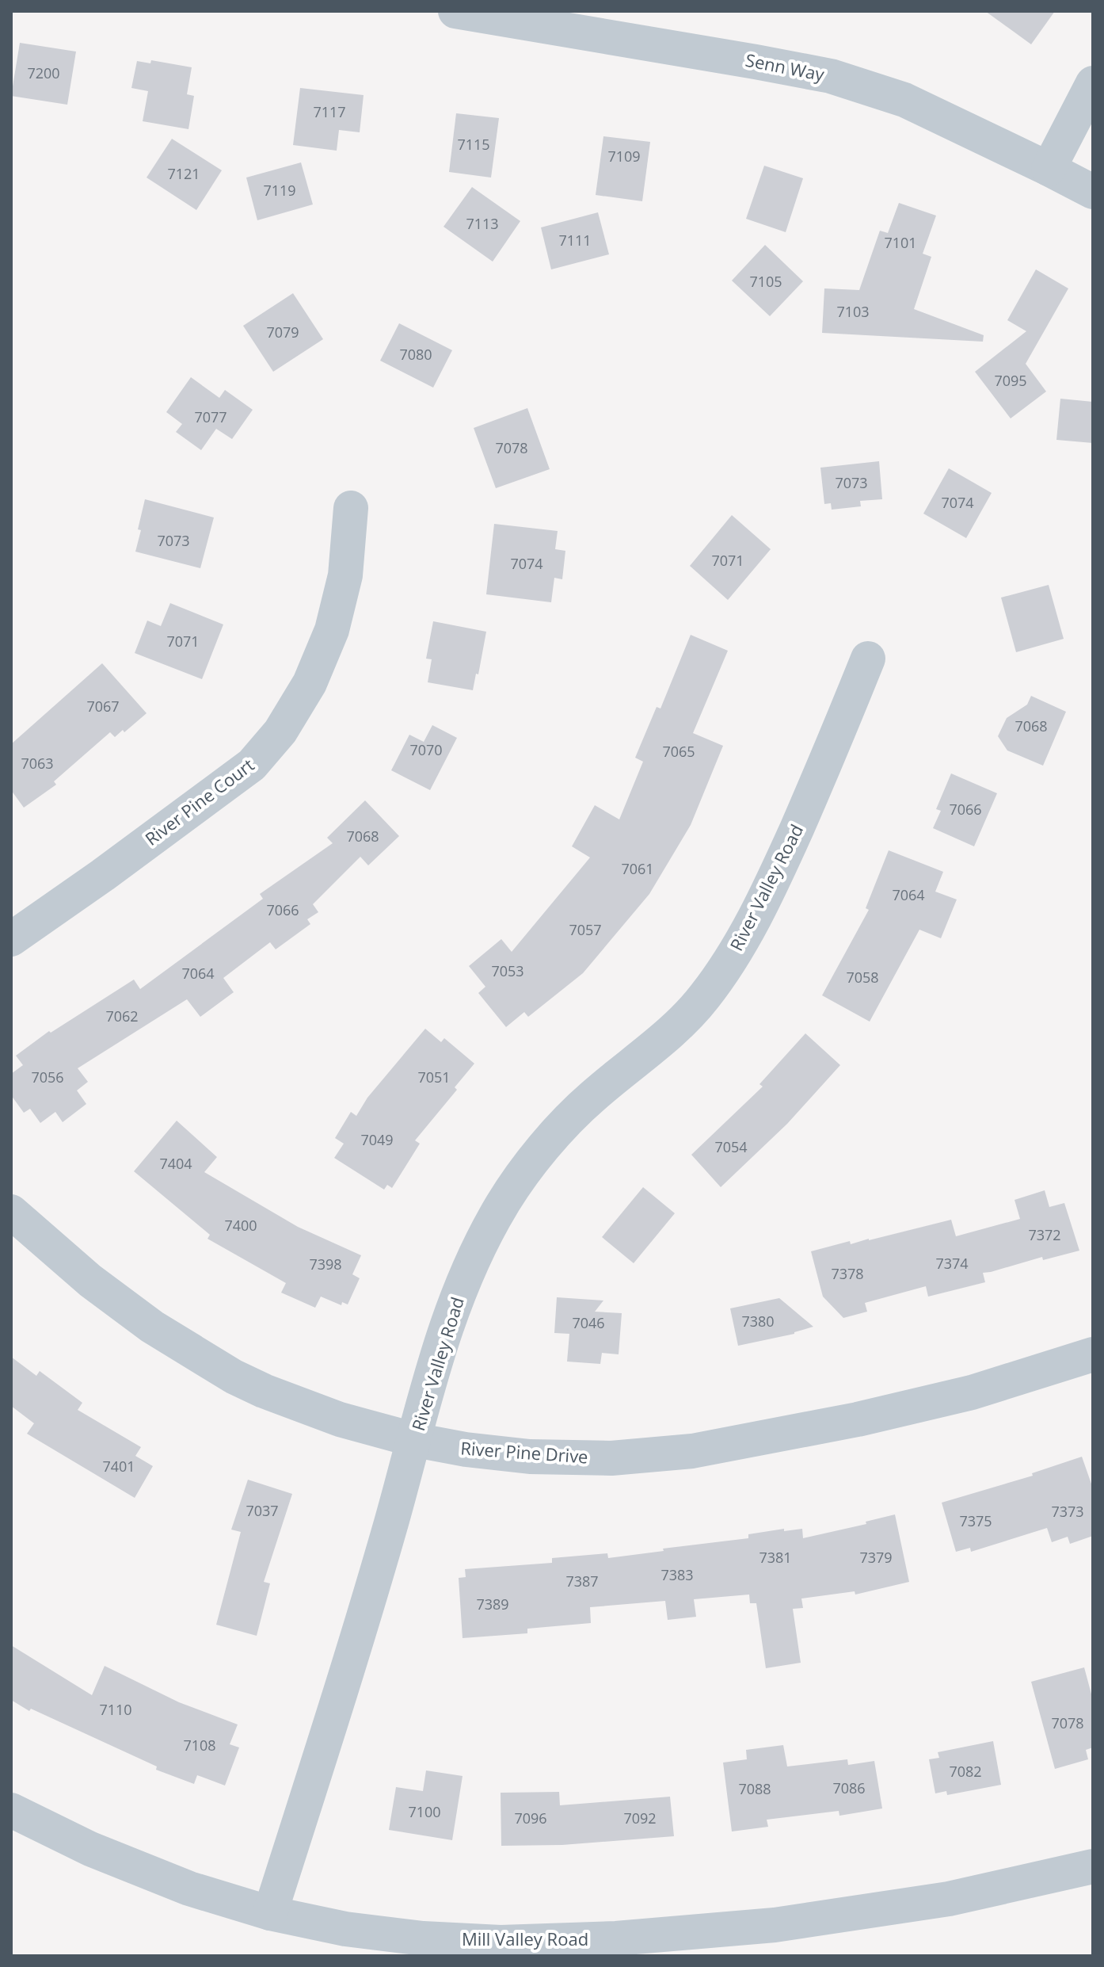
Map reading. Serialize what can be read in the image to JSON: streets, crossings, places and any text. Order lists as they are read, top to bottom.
{
  "streets": {
    "street": [
      "Senn Way",
      "River Pine Court",
      "River Valley Road",
      "River Pine Drive",
      "Mill Valley Road"
    ]
  },
  "crossings": [
    ["River Valley Road", "River Pine Drive"],
    ["River Valley Road", "Mill Valley Road"]
  ],
  "house_numbers": [
    "7200",
    "7117",
    "7115",
    "7109",
    "7121",
    "7119",
    "7113",
    "7111",
    "7101",
    "7105",
    "7103",
    "7079",
    "7080",
    "7095",
    "7077",
    "7078",
    "7073",
    "7074",
    "7073",
    "7071",
    "7074",
    "7071",
    "7067",
    "7068",
    "7070",
    "7065",
    "7063",
    "7066",
    "7068",
    "7061",
    "7064",
    "7066",
    "7057",
    "7053",
    "7064",
    "7058",
    "7062",
    "7056",
    "7051",
    "7049",
    "7054",
    "7404",
    "7400",
    "7372",
    "7374",
    "7398",
    "7378",
    "7380",
    "7046",
    "7401",
    "7037",
    "7373",
    "7375",
    "7381",
    "7379",
    "7383",
    "7387",
    "7389",
    "7110",
    "7078",
    "7108",
    "7082",
    "7086",
    "7088",
    "7100",
    "7096",
    "7092"
  ]
}
